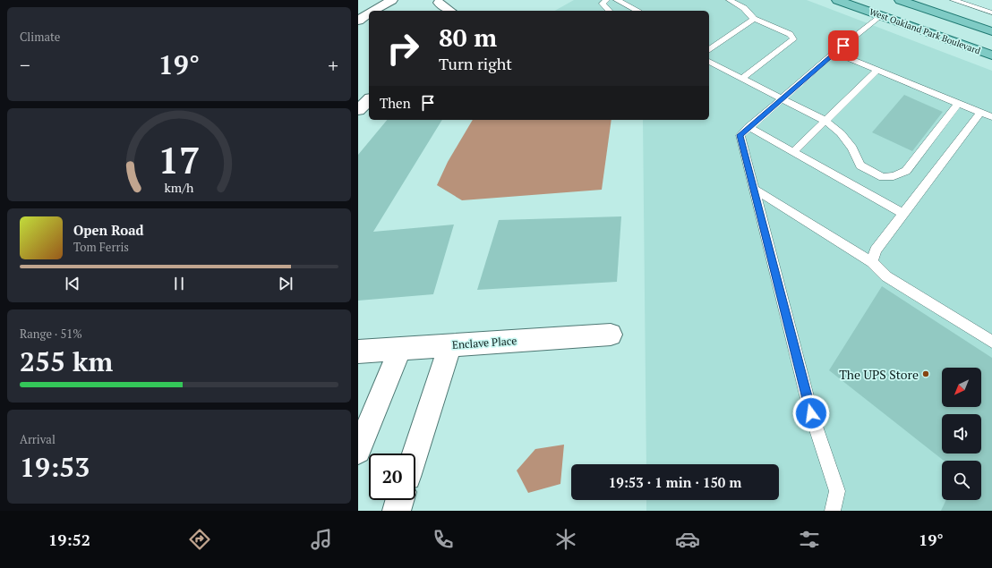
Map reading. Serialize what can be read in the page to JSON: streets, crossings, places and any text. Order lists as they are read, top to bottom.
{
  "streets": {
    "main road": ["West Oakland Park Boulevard"],
    "street": ["Enclave Place"]
  },
  "places": ["The UPS Store"],
  "north": "bottom left",
  "page": {
    "tile": [
      "Climate",
      ["Range · 51%", "255 km"],
      ["Arrival", "19:53"]
    ],
    "turn": ["80 m", "Turn right"],
    "heat": ["−", "19°", "+"],
    "then": "Then",
    "song": ["Open Road", "Tom Ferris"],
    "limit": "20",
    "trip": "19:53 · 1 min · 150 m",
    "tabs": ["19:52", "19°"],
    "gauge": ["17", "km/h"]
  }
}
